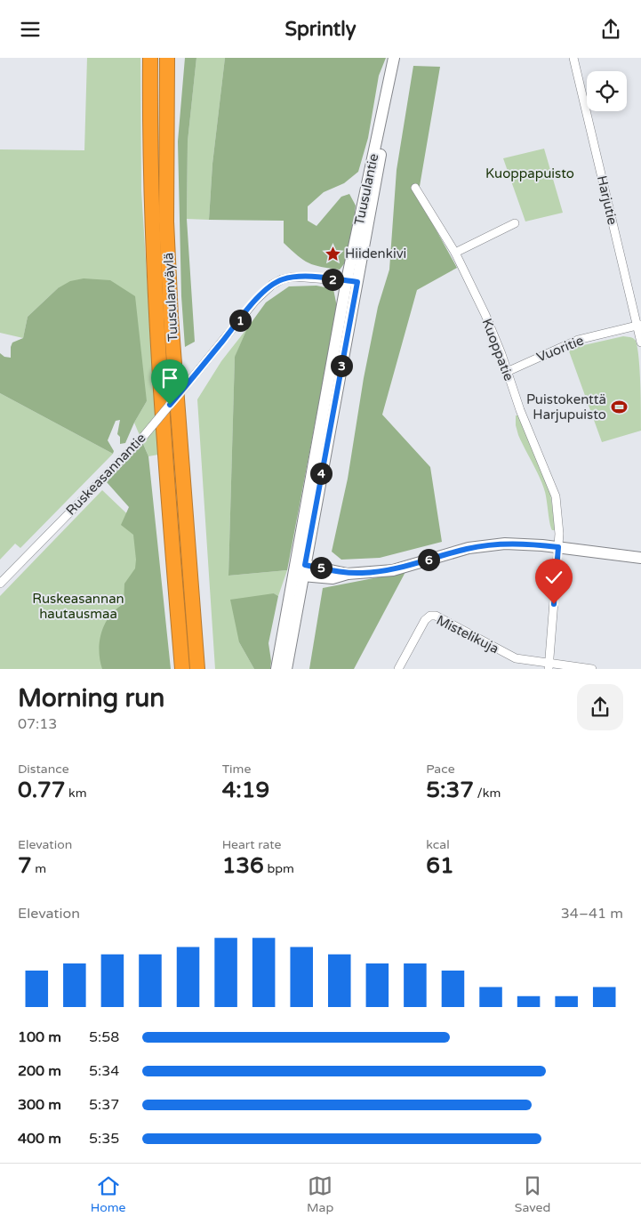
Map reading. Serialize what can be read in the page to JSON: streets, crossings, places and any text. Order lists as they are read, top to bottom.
{
  "streets": {
    "highway": ["Tuusulanväylä"],
    "main road": ["Tuusulantie"],
    "street": [
      "Harjutie",
      "Vuoritie",
      "Kuoppatie",
      "Ruskeasannantie",
      "Mistelikuja"
    ]
  },
  "crossings": [
    ["Tuusulantie", "Ruskeasannantie"],
    ["Harjutie", "Vuoritie"],
    ["Vuoritie", "Kuoppatie"],
    ["Kuoppatie", "Mistelikuja"]
  ],
  "parks": ["Kuoppapuisto", "Ruskeasannan hautausmaa"],
  "places": {
    "place": ["Hiidenkivi"],
    "sports": ["Puistokenttä Harjupuisto"]
  },
  "page": {
    "header": "Sprintly",
    "pins": [
      "2",
      "1",
      "3",
      "4",
      "6",
      "5"
    ],
    "heading": ["Morning run", "07:13"],
    "stats": [
      ["Distance", "0.77 km"],
      ["Time", "4:19"],
      ["Pace", "5:37 /km"],
      ["Elevation", "7 m"],
      ["Heart rate", "136 bpm"],
      ["kcal", "61"]
    ],
    "chart": ["Elevation", "34–41 m"],
    "list": [
      {
        "name": "100 m",
        "note": "5:58"
      },
      {
        "name": "200 m",
        "note": "5:34"
      },
      {
        "name": "300 m",
        "note": "5:37"
      },
      {
        "name": "400 m",
        "note": "5:35"
      }
    ],
    "tabs": ["Home", "Map", "Saved"]
  }
}
